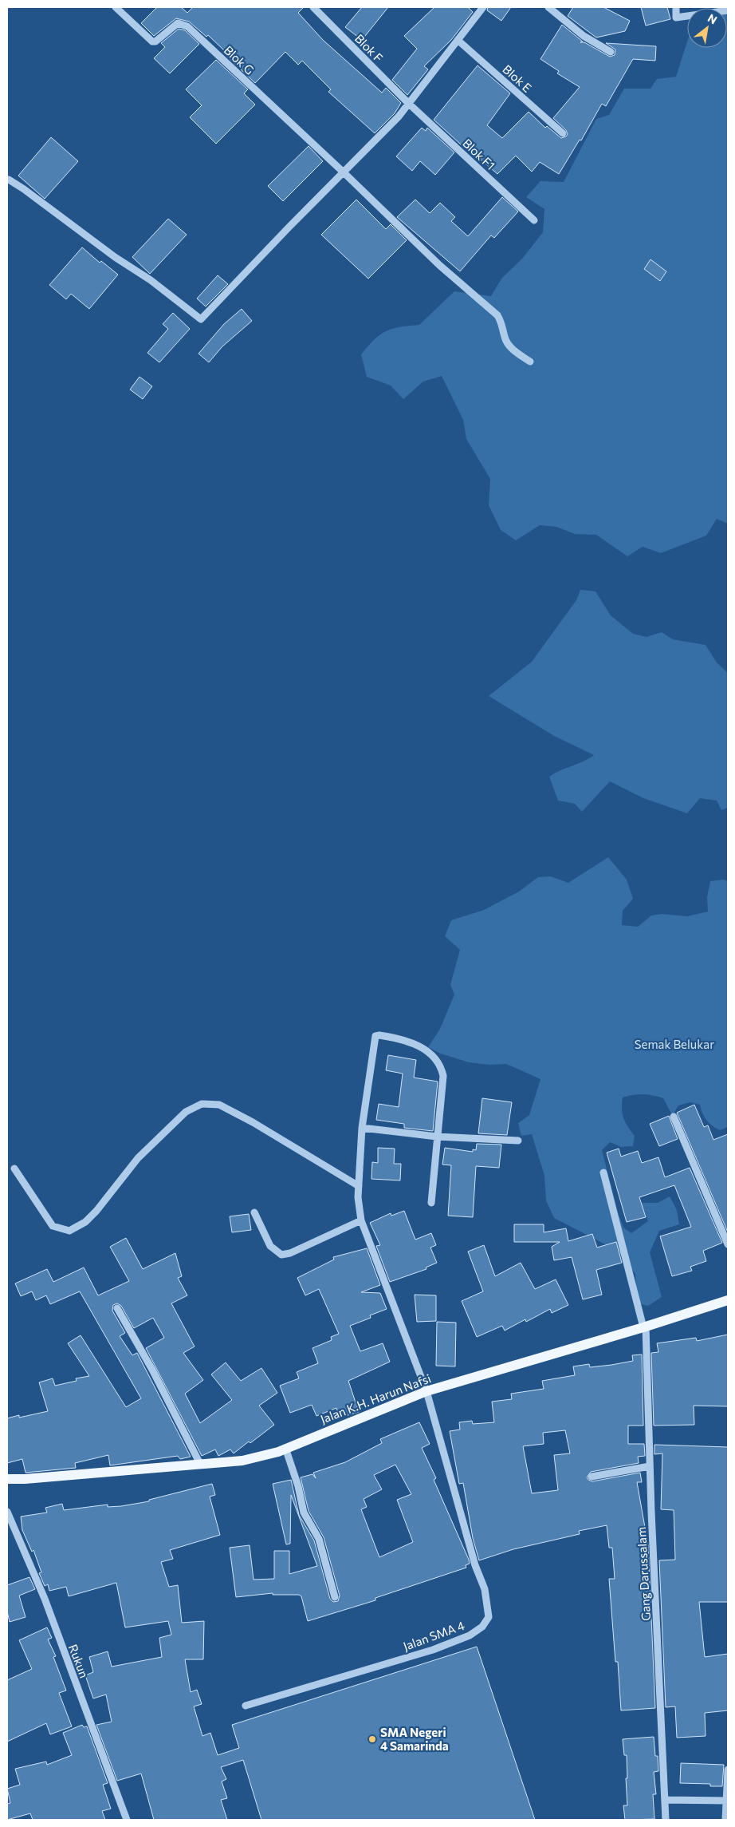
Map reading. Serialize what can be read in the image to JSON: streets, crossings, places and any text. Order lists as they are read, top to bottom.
{
  "streets": {
    "main road": ["Jalan K.H. Harun Nafsi"],
    "street": [
      "Blok F",
      "Blok G",
      "Blok E",
      "Blok F1",
      "Gang Darussalam",
      "Jalan SMA 4",
      "Rukun"
    ]
  },
  "crossings": [
    ["Blok F", "Blok F1"],
    ["Jalan K.H. Harun Nafsi", "Gang Darussalam"],
    ["Jalan K.H. Harun Nafsi", "Jalan SMA 4"]
  ],
  "parks": ["Semak Belukar"],
  "places": ["SMA Negeri 4 Samarinda"],
  "north": "top right"
}
